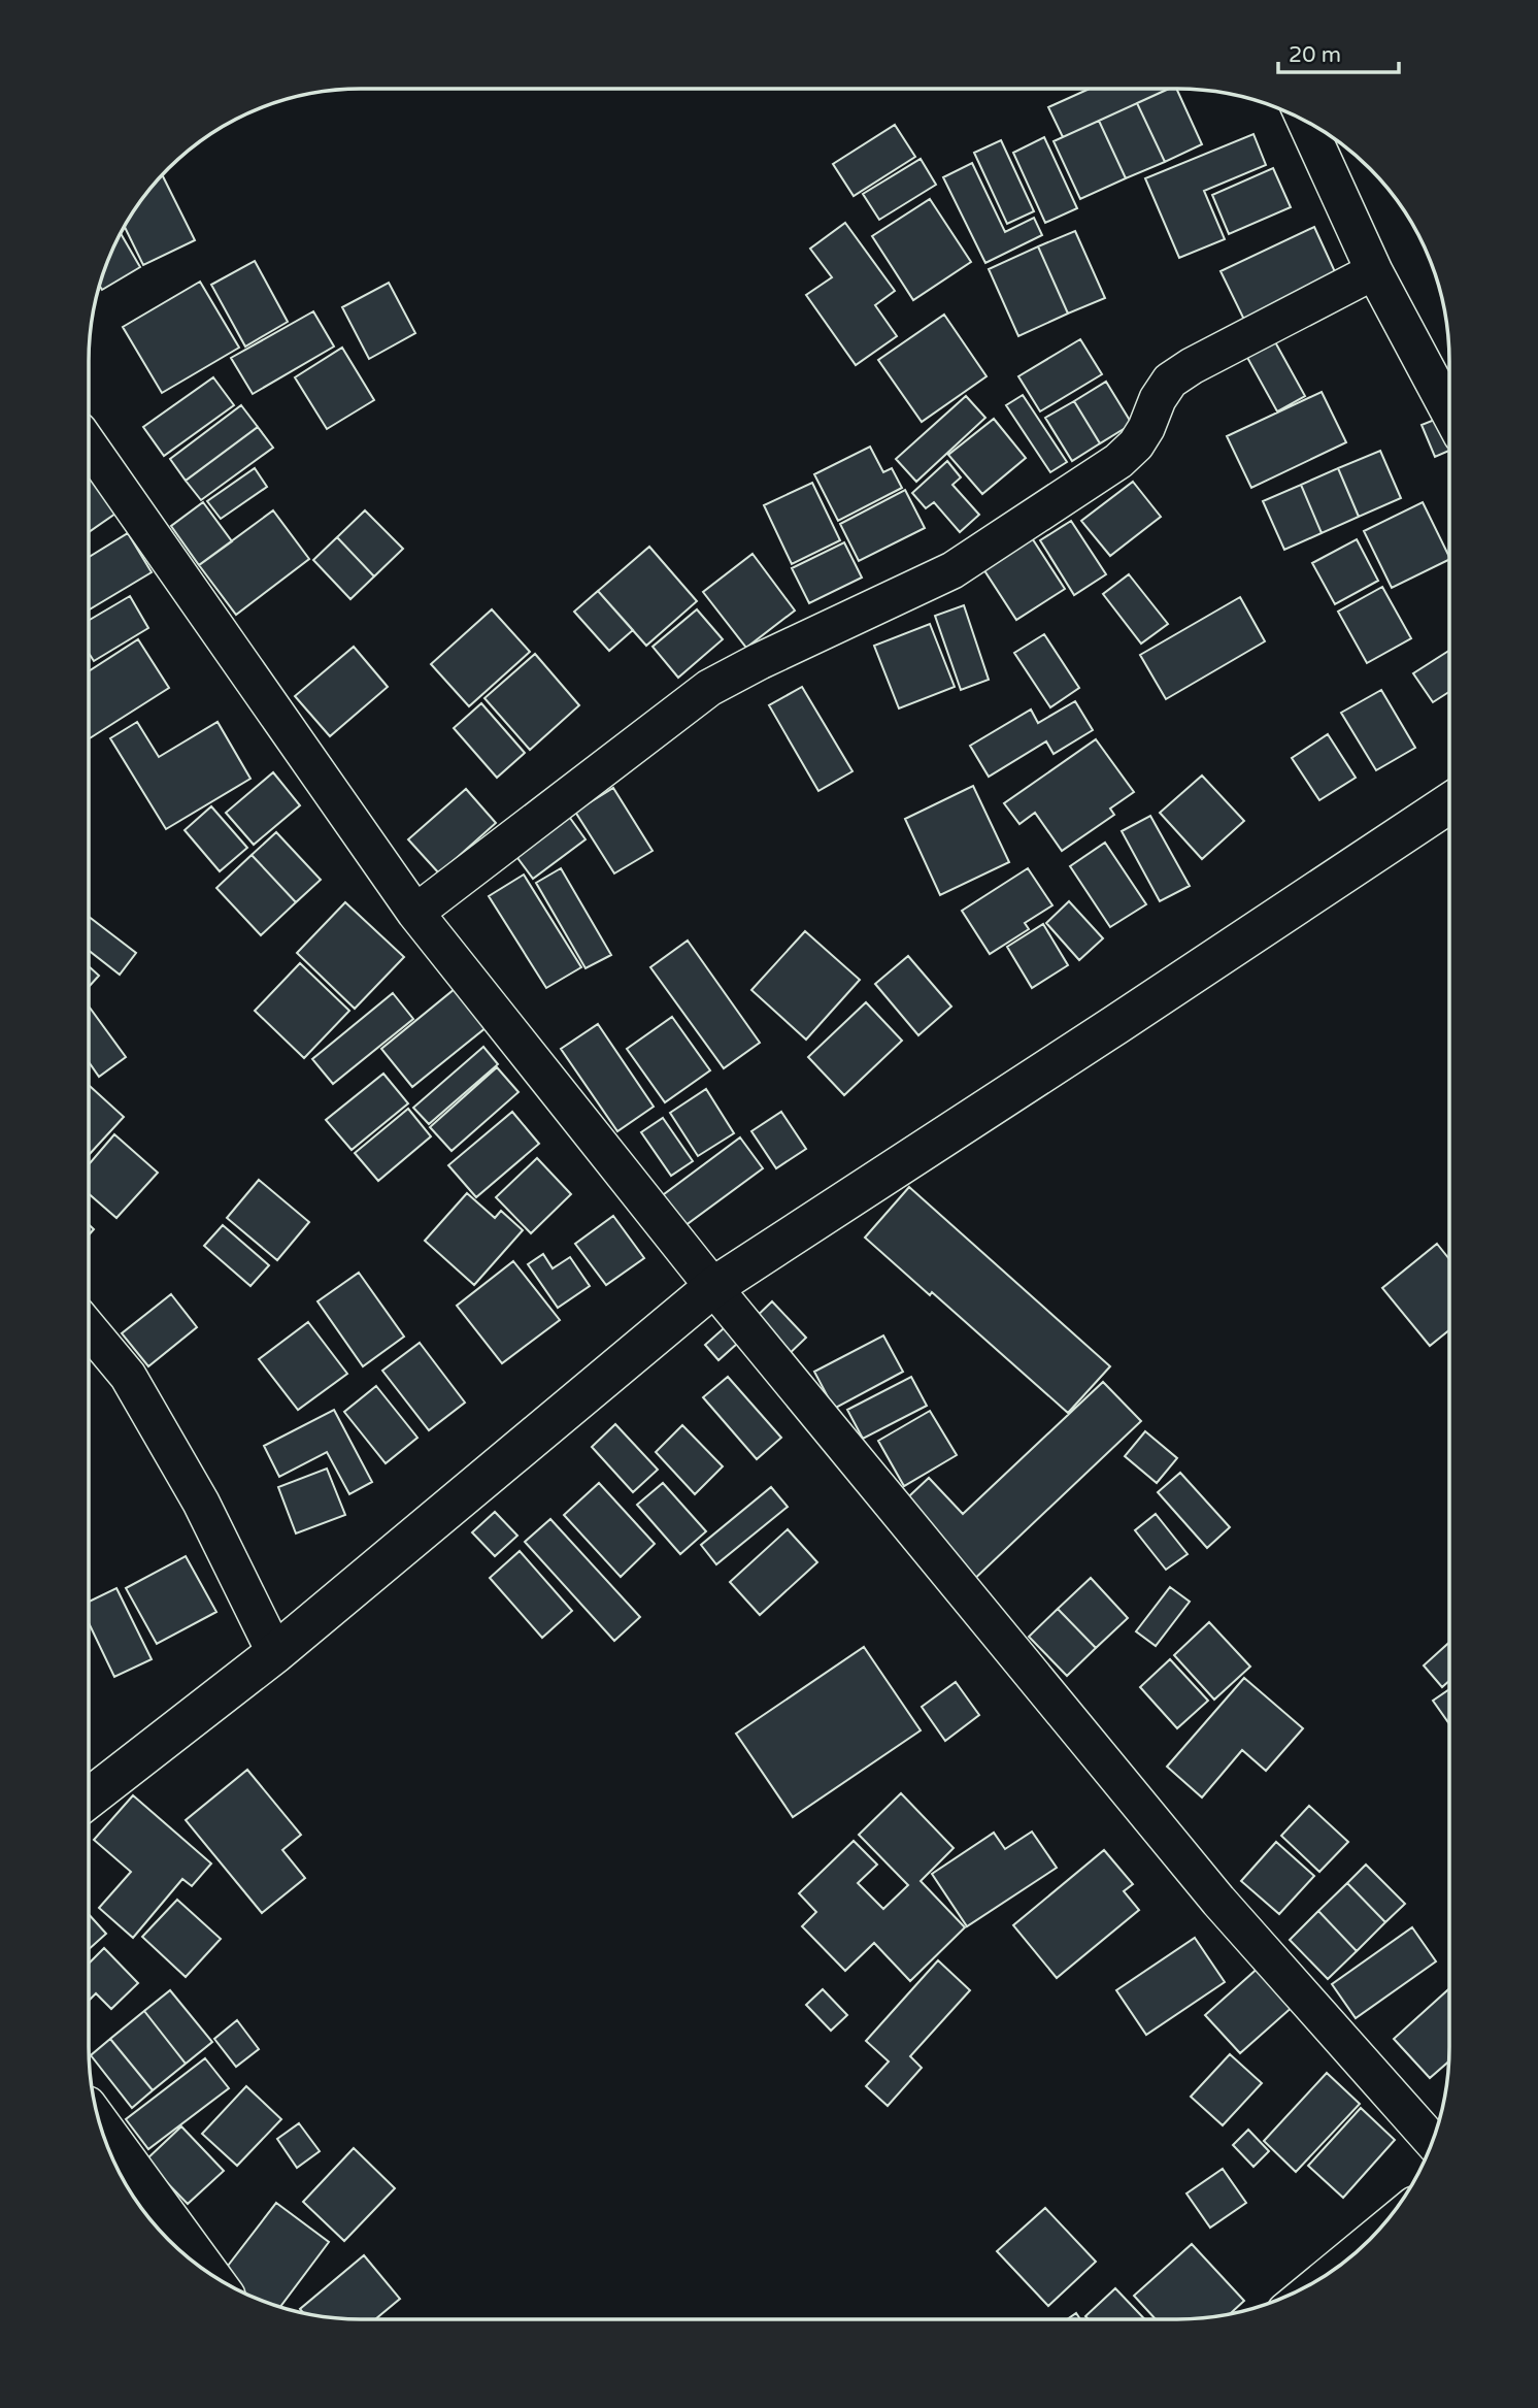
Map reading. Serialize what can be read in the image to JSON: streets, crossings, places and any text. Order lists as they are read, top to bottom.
{
  "scale_bar": "20 m"
}
